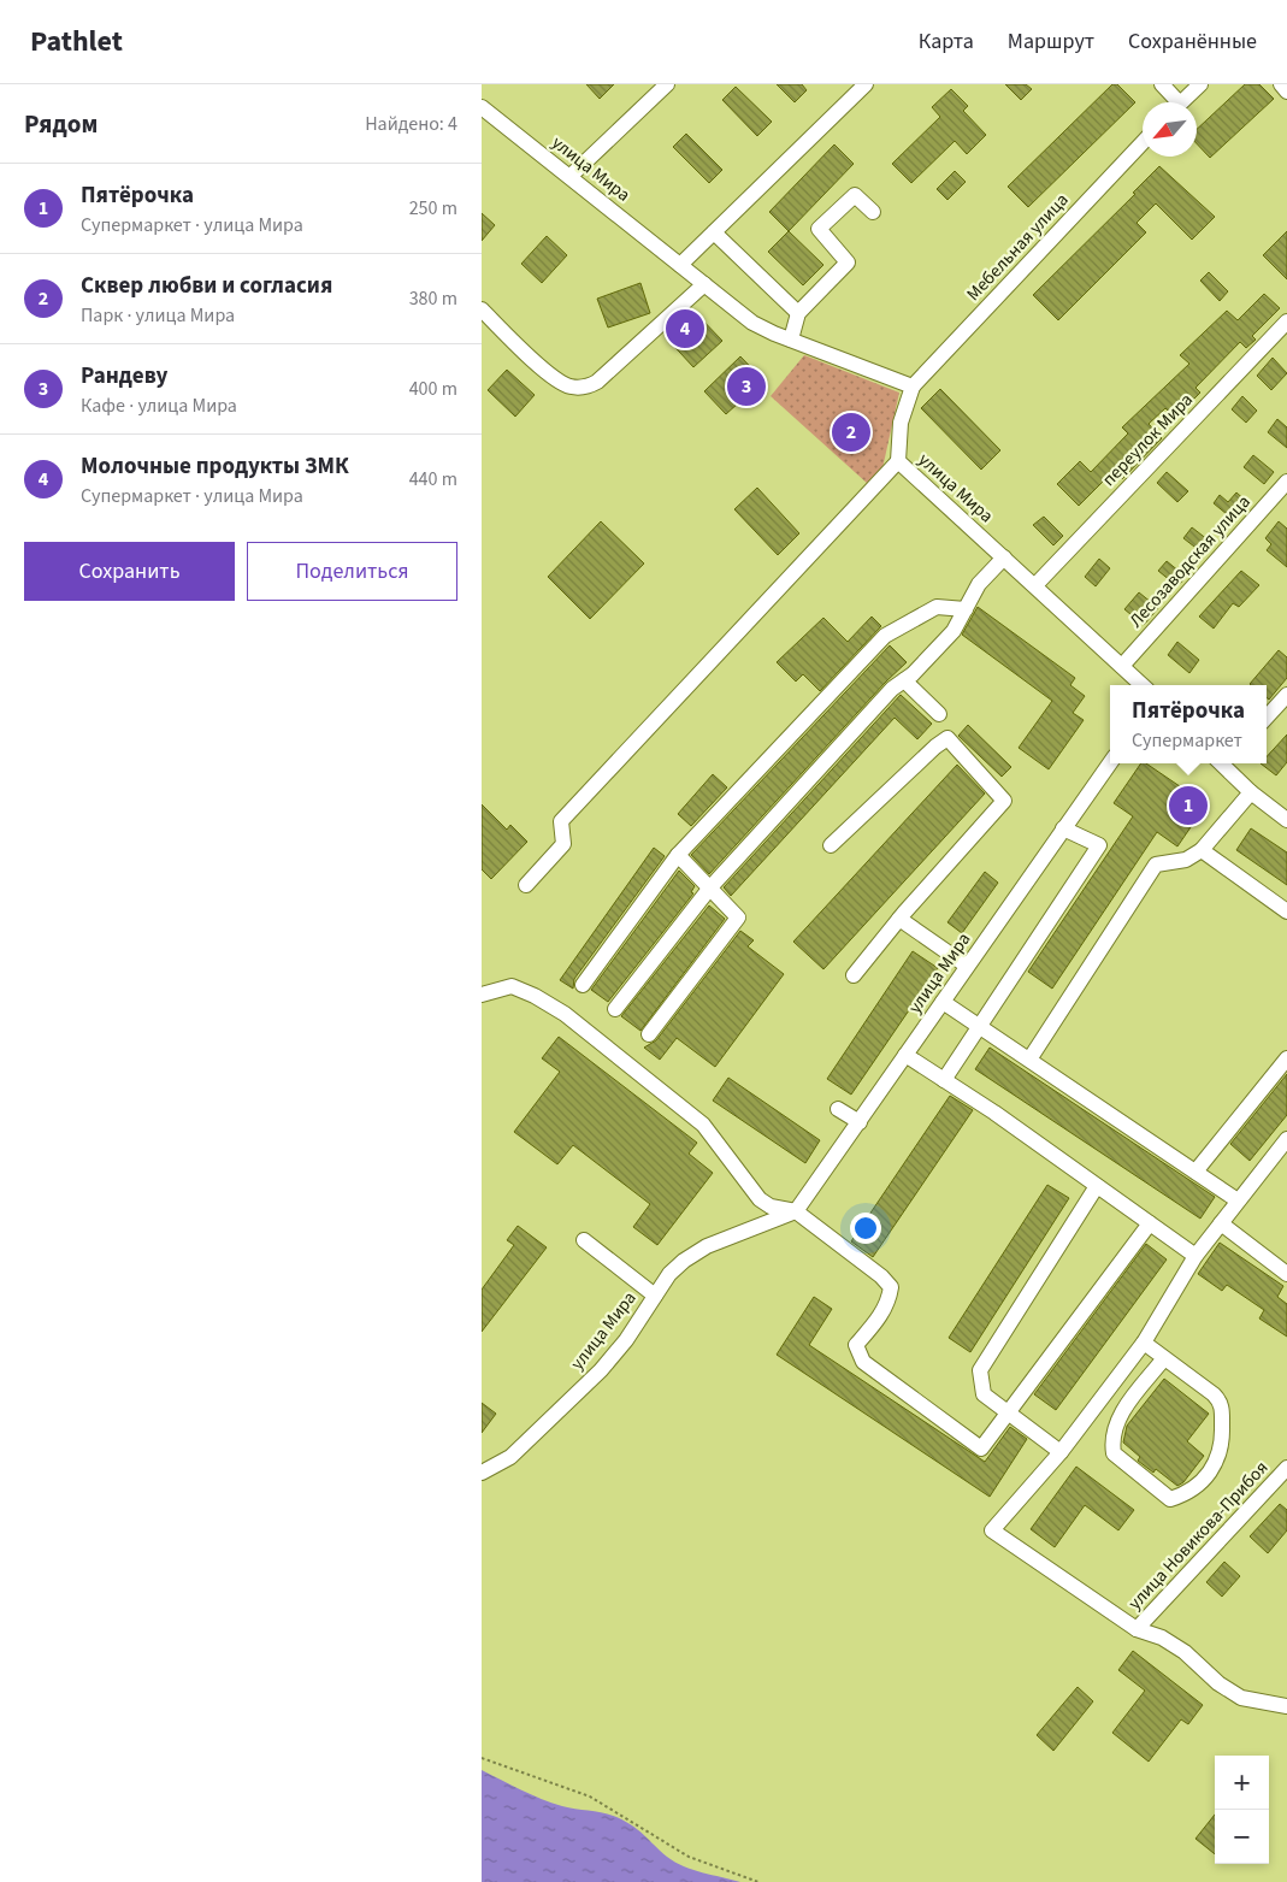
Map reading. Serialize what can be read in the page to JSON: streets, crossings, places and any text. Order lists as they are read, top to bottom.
{
  "streets": {
    "street": [
      "улица Мира",
      "Мебельная улица",
      "переулок Мира",
      "Лесозаводская улица",
      "улица Новикова-Прибоя"
    ]
  },
  "crossings": [
    ["улица Мира", "Мебельная улица"],
    ["улица Мира", "переулок Мира"],
    ["улица Мира", "Лесозаводская улица"]
  ],
  "north": "bottom left",
  "page": {
    "header": "Pathlet",
    "nav": ["Карта", "Маршрут", "Сохранённые"],
    "heading": ["Рядом", "Найдено: 4"],
    "list": [
      {
        "mark": "1",
        "name": "Пятёрочка",
        "note": "Супермаркет · улица Мира",
        "value": "250 m"
      },
      {
        "mark": "2",
        "name": "Сквер любви и согласия",
        "note": "Парк · улица Мира",
        "value": "380 m"
      },
      {
        "mark": "3",
        "name": "Рандеву",
        "note": "Кафе · улица Мира",
        "value": "400 m"
      },
      {
        "mark": "4",
        "name": "Молочные продукты ЗМК",
        "note": "Супермаркет · улица Мира",
        "value": "440 m"
      }
    ],
    "pins": [
      "4",
      "3",
      "2",
      "1"
    ],
    "buttons": ["Сохранить", "Поделиться"],
    "popup": ["Пятёрочка", "Супермаркет"],
    "map_buttons": ["+", "−"]
  }
}
